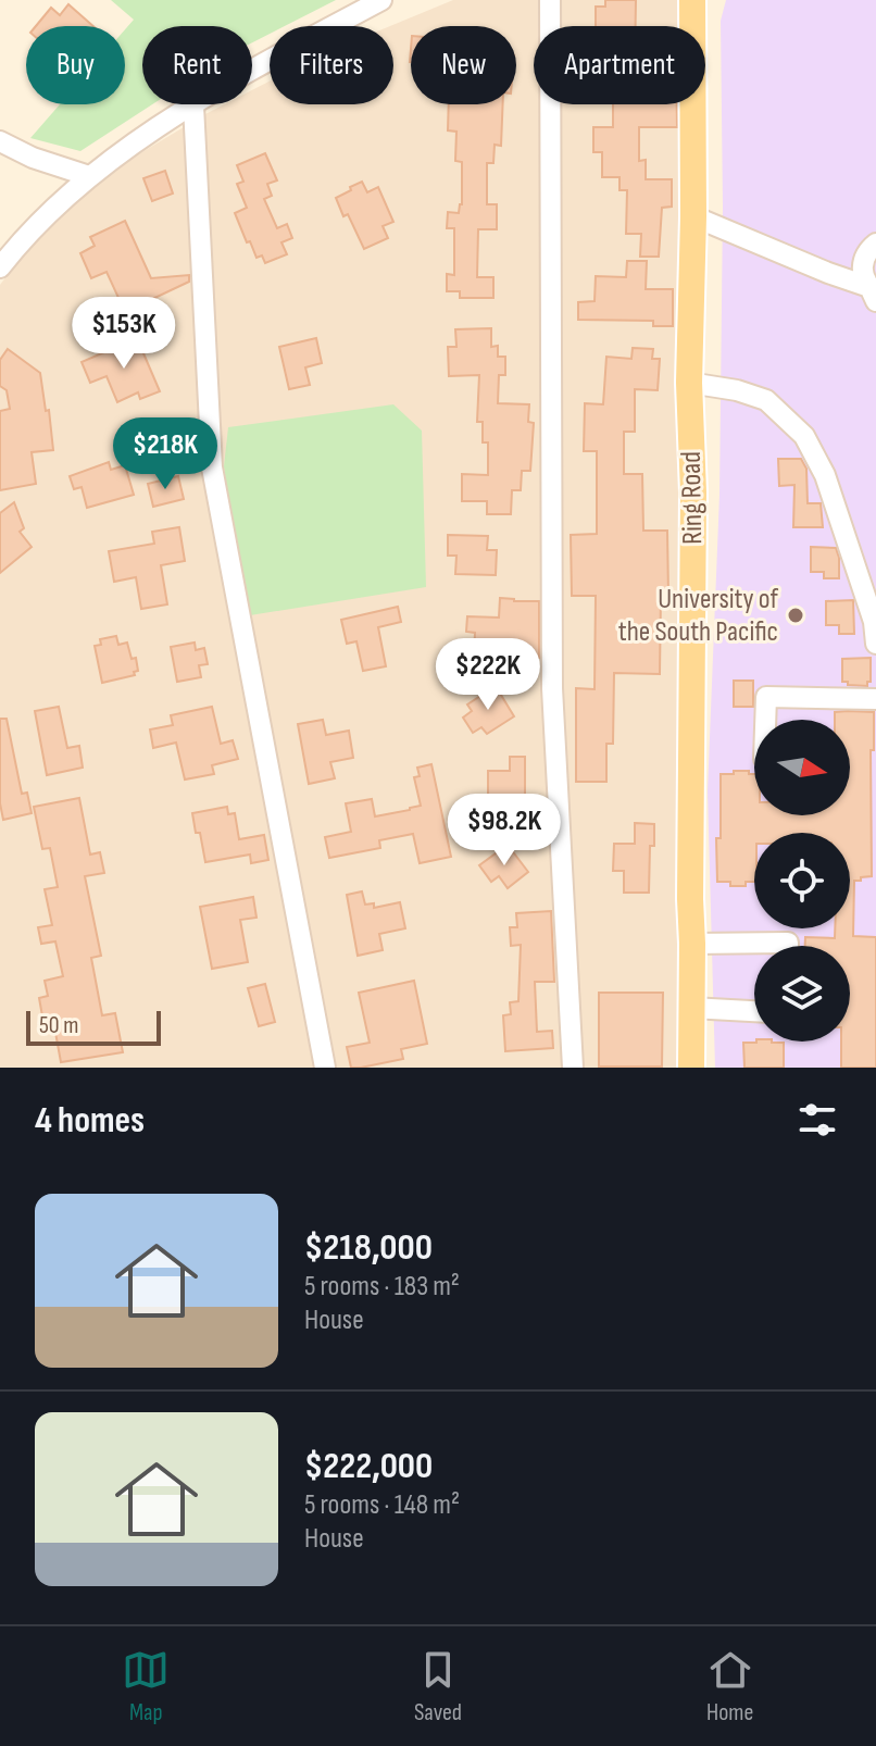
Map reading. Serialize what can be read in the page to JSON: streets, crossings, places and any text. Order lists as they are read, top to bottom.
{
  "streets": {
    "main road": ["Ring Road"]
  },
  "places": ["University of the South Pacific"],
  "scale_bar": "50 m",
  "north": "right",
  "page": {
    "chip": [
      "Buy",
      "Rent",
      "Filters",
      "New",
      "Apartment"
    ],
    "price": [
      "$153K",
      "$218K",
      "$222K",
      "$98.2K"
    ],
    "scale": "50 m",
    "heading": "4 homes",
    "list": [
      {
        "name": "$218,000",
        "note": "5 rooms · 183 m² · House"
      },
      {
        "name": "$222,000",
        "note": "5 rooms · 148 m² · House"
      }
    ],
    "tabs": ["Map", "Saved", "Home"]
  }
}
